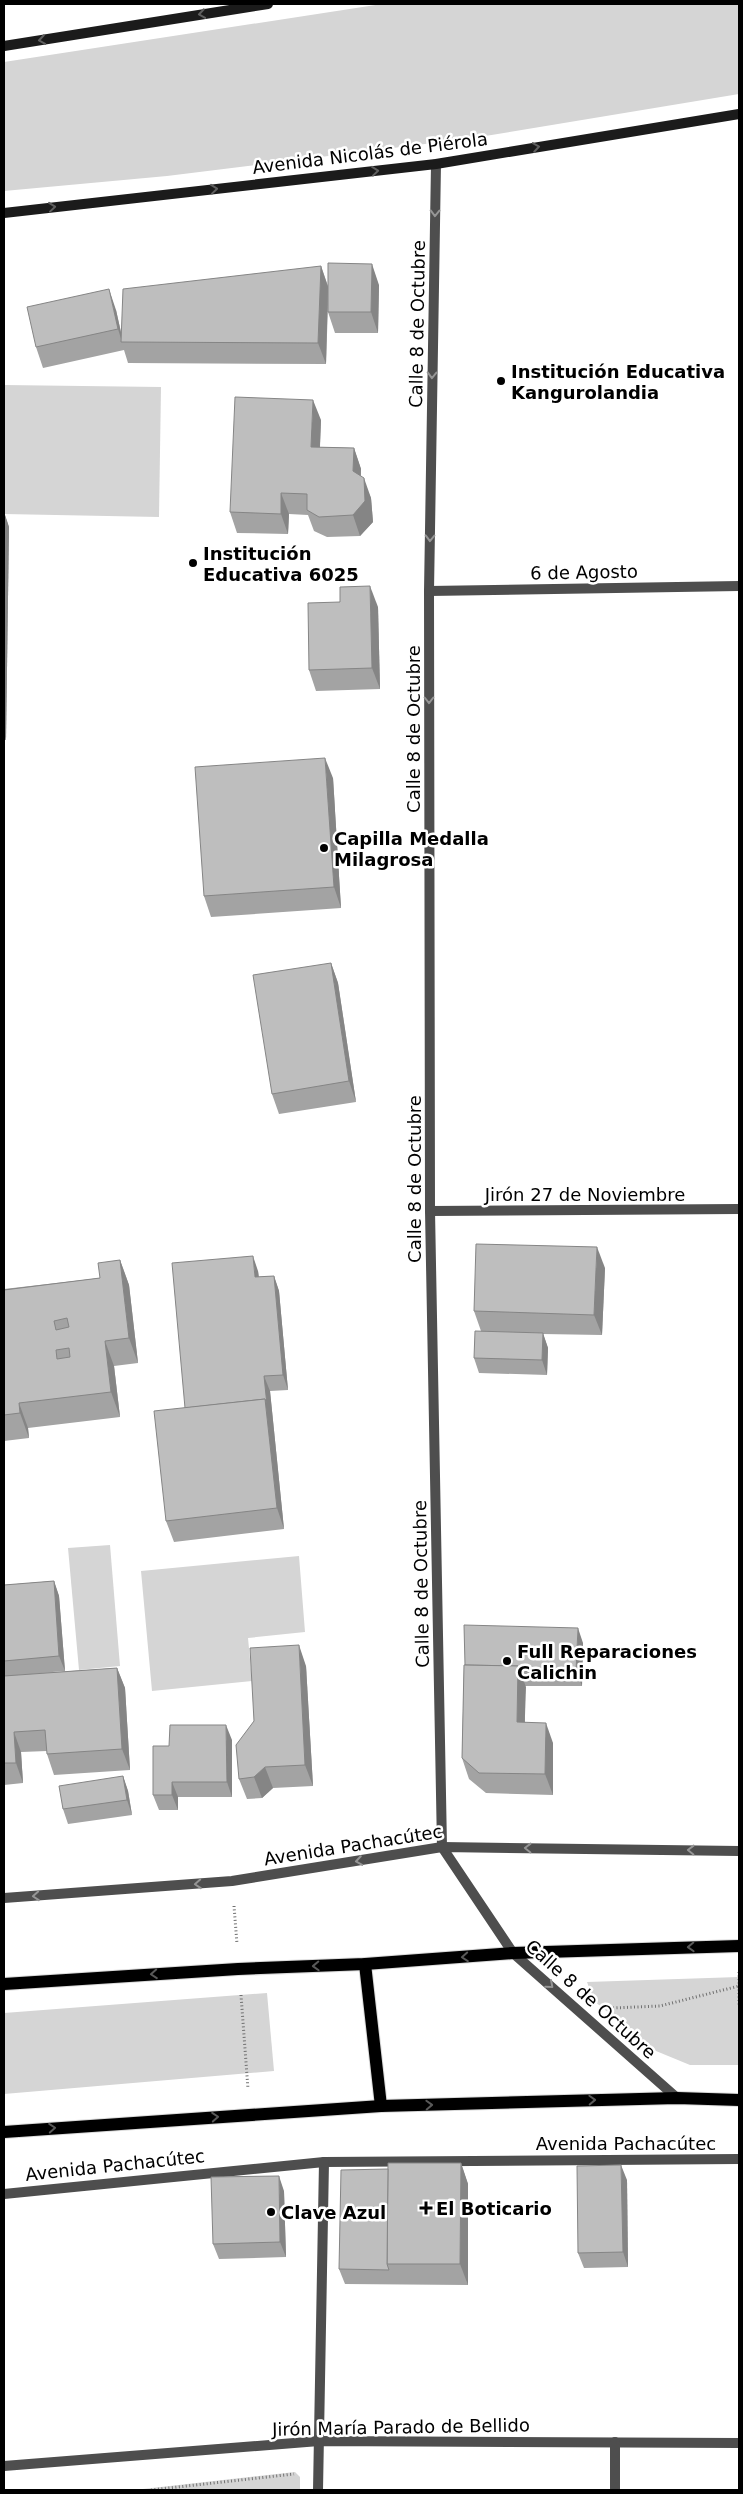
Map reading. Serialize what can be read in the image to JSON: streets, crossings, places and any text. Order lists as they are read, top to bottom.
{
  "streets": {
    "main road": ["Avenida Nicolás de Piérola"],
    "street": [
      "Calle 8 de Octubre",
      "6 de Agosto",
      "Jirón 27 de Noviembre",
      "Avenida Pachacútec",
      "Jirón María Parado de Bellido"
    ]
  },
  "crossings": [
    ["Avenida Nicolás de Piérola", "Calle 8 de Octubre"],
    ["Calle 8 de Octubre", "6 de Agosto"],
    ["Calle 8 de Octubre", "Jirón 27 de Noviembre"],
    ["Calle 8 de Octubre", "Avenida Pachacútec"]
  ],
  "one_way": ["Avenida Nicolás de Piérola", "Calle 8 de Octubre", "Avenida Pachacútec"],
  "places": {
    "other": [
      "Institución Educativa Kangurolandia",
      "Institución Educativa 6025",
      "Capilla Medalla Milagrosa",
      "Full Reparaciones Calichin",
      "Clave Azul"
    ],
    "health": ["El Boticario"]
  }
}
